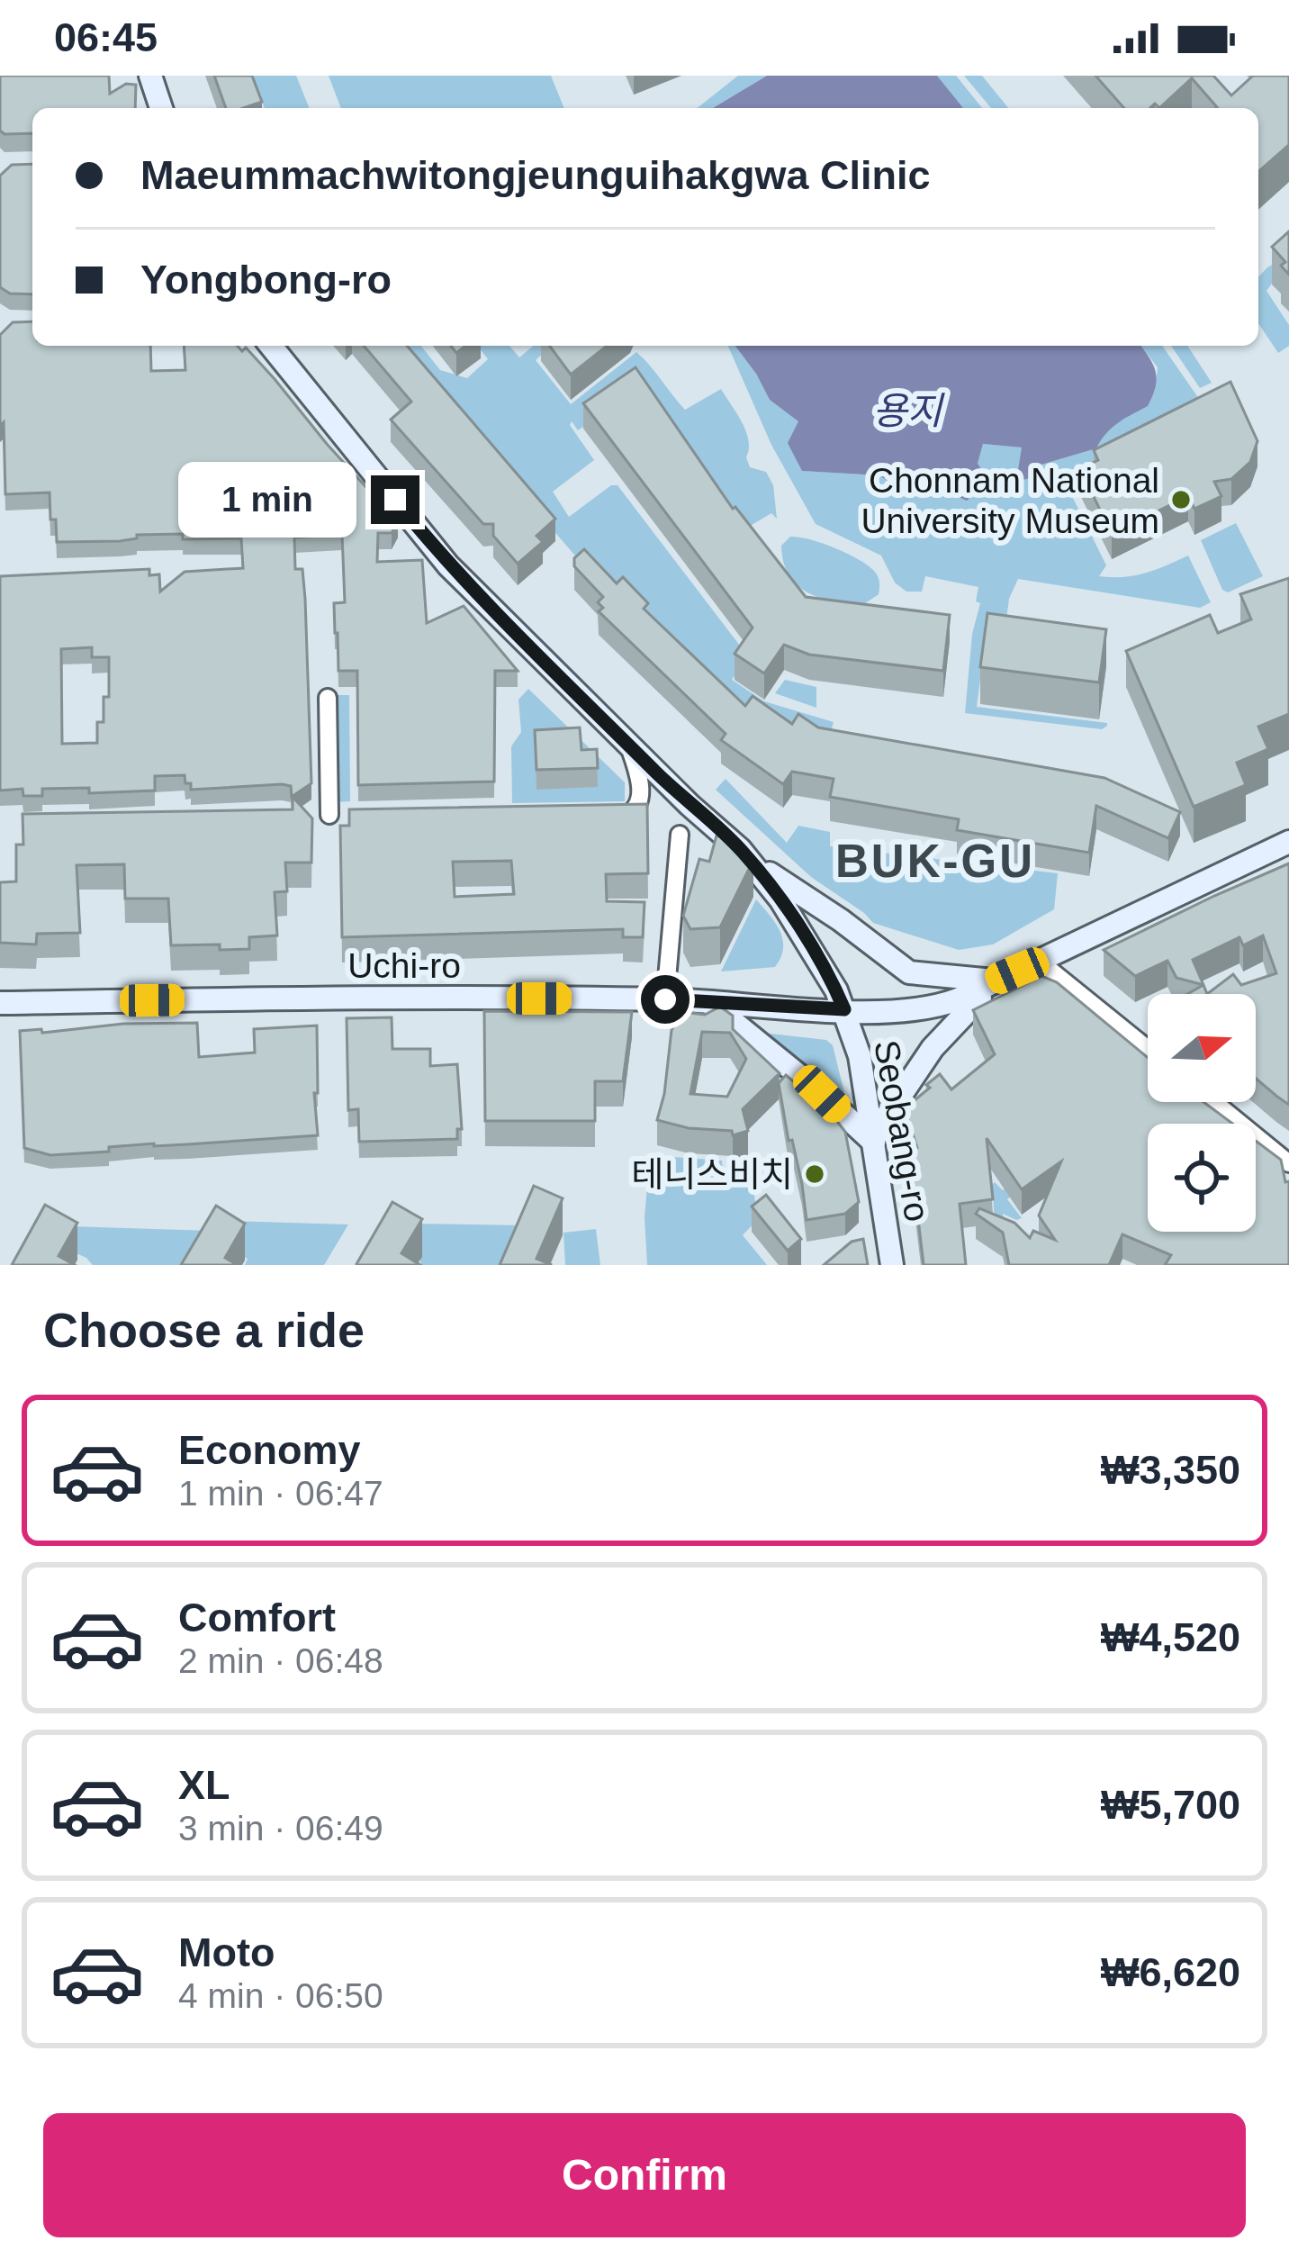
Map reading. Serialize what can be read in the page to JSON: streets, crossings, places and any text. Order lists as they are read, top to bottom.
{
  "streets": {
    "main road": ["Uchi-ro", "Seobang-ro"]
  },
  "crossings": [
    ["Uchi-ro", "Seobang-ro"]
  ],
  "districts": ["BUK-GU"],
  "water": ["용지"],
  "places": ["Chonnam National University Museum", "테니스비치"],
  "north": "right",
  "page": {
    "status": "06:45",
    "banner": ["Maeummachwitongjeunguihakgwa Clinic", "Yongbong-ro"],
    "bubble": "1 min",
    "heading": "Choose a ride",
    "list": [
      {
        "name": "Economy",
        "note": "1 min · 06:47",
        "value": "₩3,350"
      },
      {
        "name": "Comfort",
        "note": "2 min · 06:48",
        "value": "₩4,520"
      },
      {
        "name": "XL",
        "note": "3 min · 06:49",
        "value": "₩5,700"
      },
      {
        "name": "Moto",
        "note": "4 min · 06:50",
        "value": "₩6,620"
      }
    ],
    "buttons": "Confirm"
  }
}
